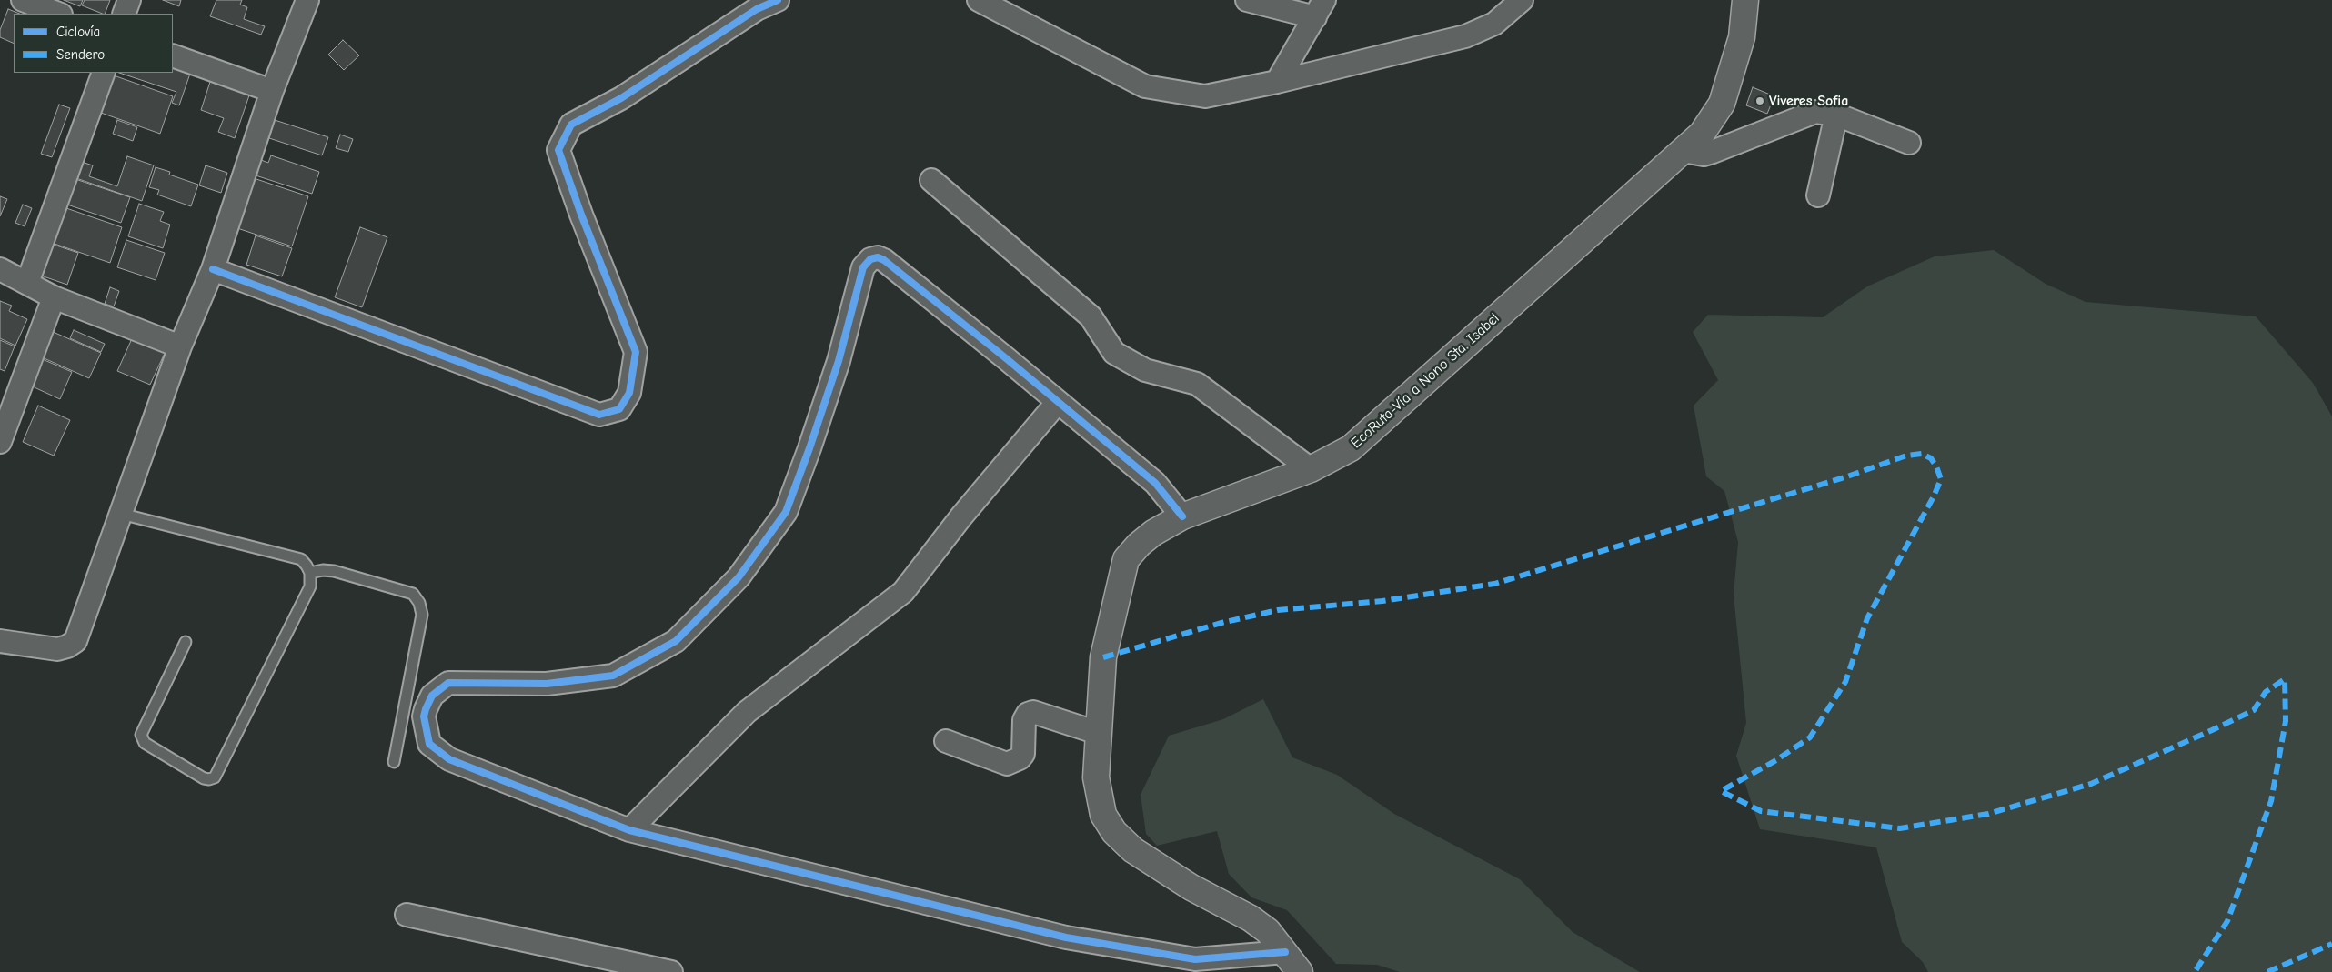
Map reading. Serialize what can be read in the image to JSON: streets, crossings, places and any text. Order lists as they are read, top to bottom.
{
  "streets": {
    "main road": ["EcoRuta-Vía a Nono Sta. Isabel"]
  },
  "places": ["Viveres Sofia"],
  "legend": ["Ciclovía", "Sendero"]
}
